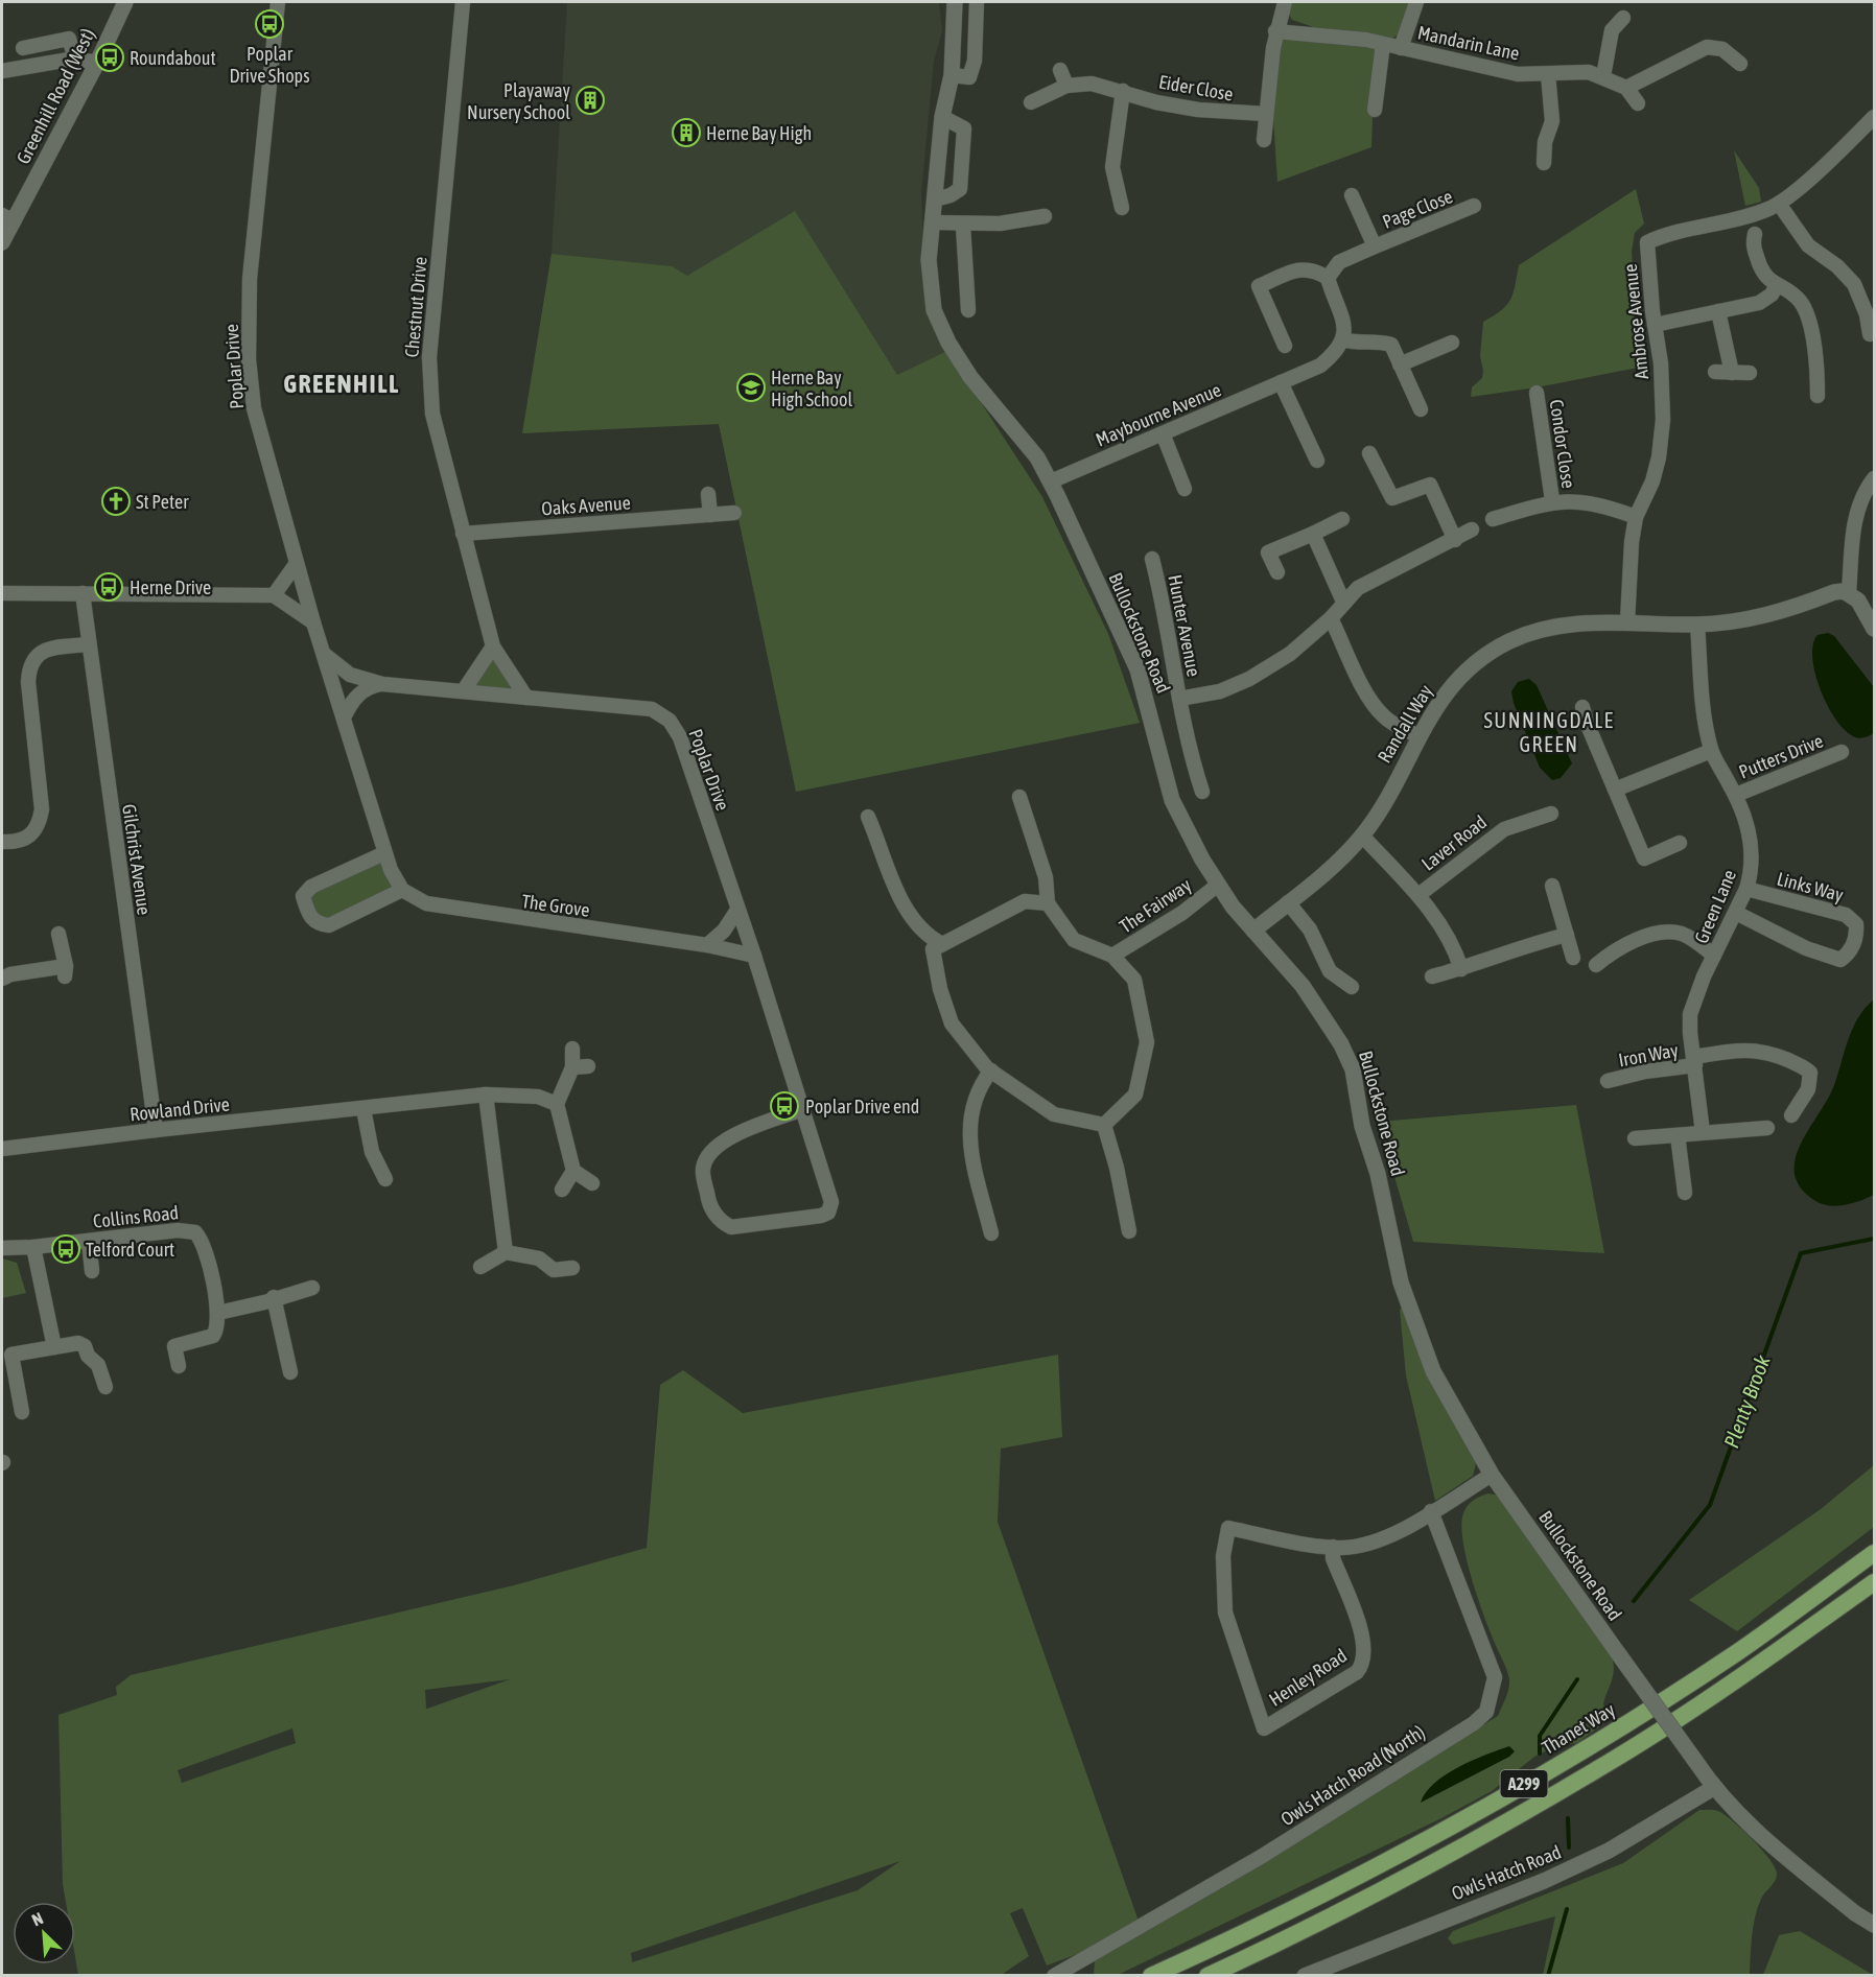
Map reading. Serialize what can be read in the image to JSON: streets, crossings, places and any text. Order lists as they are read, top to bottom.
{
  "streets": {
    "highway": ["Thanet Way", "A299"],
    "street": [
      "Mandarin Lane",
      "Eider Close",
      "Greenhill Road (West)",
      "Page Close",
      "Chestnut Drive",
      "Ambrose Avenue",
      "Poplar Drive",
      "Maybourne Avenue",
      "Condor Close",
      "Oaks Avenue",
      "Hunter Avenue",
      "Bullockstone Road",
      "Randall Way",
      "Putters Drive",
      "Laver Road",
      "Gilchrist Avenue",
      "Links Way",
      "The Grove",
      "The Fairway",
      "Green Lane",
      "Iron Way",
      "Rowland Drive",
      "Collins Road",
      "Henley Road",
      "Owls Hatch Road (North)",
      "Owls Hatch Road"
    ]
  },
  "crossings": [
    ["Chestnut Drive", "Poplar Drive"],
    ["Chestnut Drive", "Oaks Avenue"],
    ["Ambrose Avenue", "Condor Close"],
    ["Ambrose Avenue", "Randall Way"],
    ["Poplar Drive", "The Grove"],
    ["Maybourne Avenue", "Bullockstone Road"],
    ["Bullockstone Road", "Randall Way"],
    ["Bullockstone Road", "The Fairway"],
    ["Bullockstone Road", "Owls Hatch Road"],
    ["Randall Way", "Laver Road"],
    ["Randall Way", "Green Lane"],
    ["Putters Drive", "Green Lane"],
    ["Gilchrist Avenue", "Rowland Drive"],
    ["Links Way", "Green Lane"],
    ["Green Lane", "Iron Way"]
  ],
  "districts": ["GREENHILL", "SUNNINGDALE GREEN"],
  "water": ["Plenty Brook"],
  "places": {
    "bus stop": [
      "Poplar Drive Shops",
      "Roundabout",
      "Herne Drive",
      "Poplar Drive end",
      "Telford Court"
    ],
    "building": ["Playaway Nursery School", "Herne Bay High"],
    "school or university": ["Herne Bay High School"],
    "church": ["St Peter"]
  },
  "north": "top left"
}
